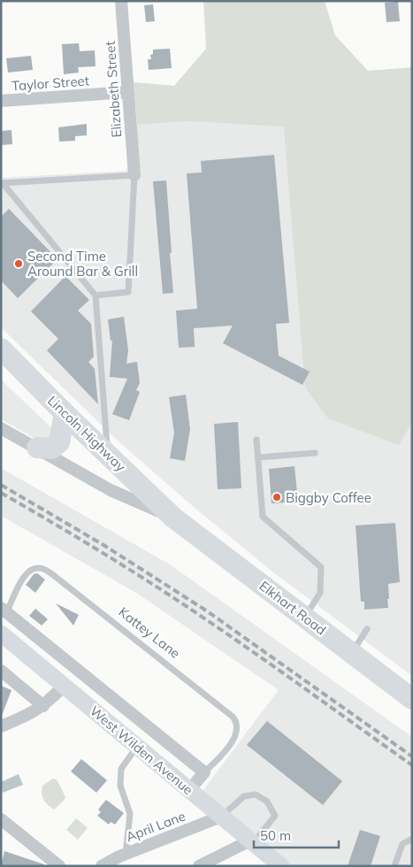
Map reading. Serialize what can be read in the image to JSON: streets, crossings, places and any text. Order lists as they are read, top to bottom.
{
  "streets": {
    "highway": ["Lincoln Highway", "Elkhart Road"],
    "street": [
      "Taylor Street",
      "Elizabeth Street",
      "Kattey Lane",
      "West Wilden Avenue",
      "April Lane"
    ]
  },
  "crossings": [
    ["Taylor Street", "Elizabeth Street"],
    ["Lincoln Highway", "Elkhart Road"],
    ["Kattey Lane", "West Wilden Avenue"],
    ["West Wilden Avenue", "April Lane"]
  ],
  "places": ["Second Time Around Bar & Grill", "Biggby Coffee"],
  "scale_bar": "50 m"
}
